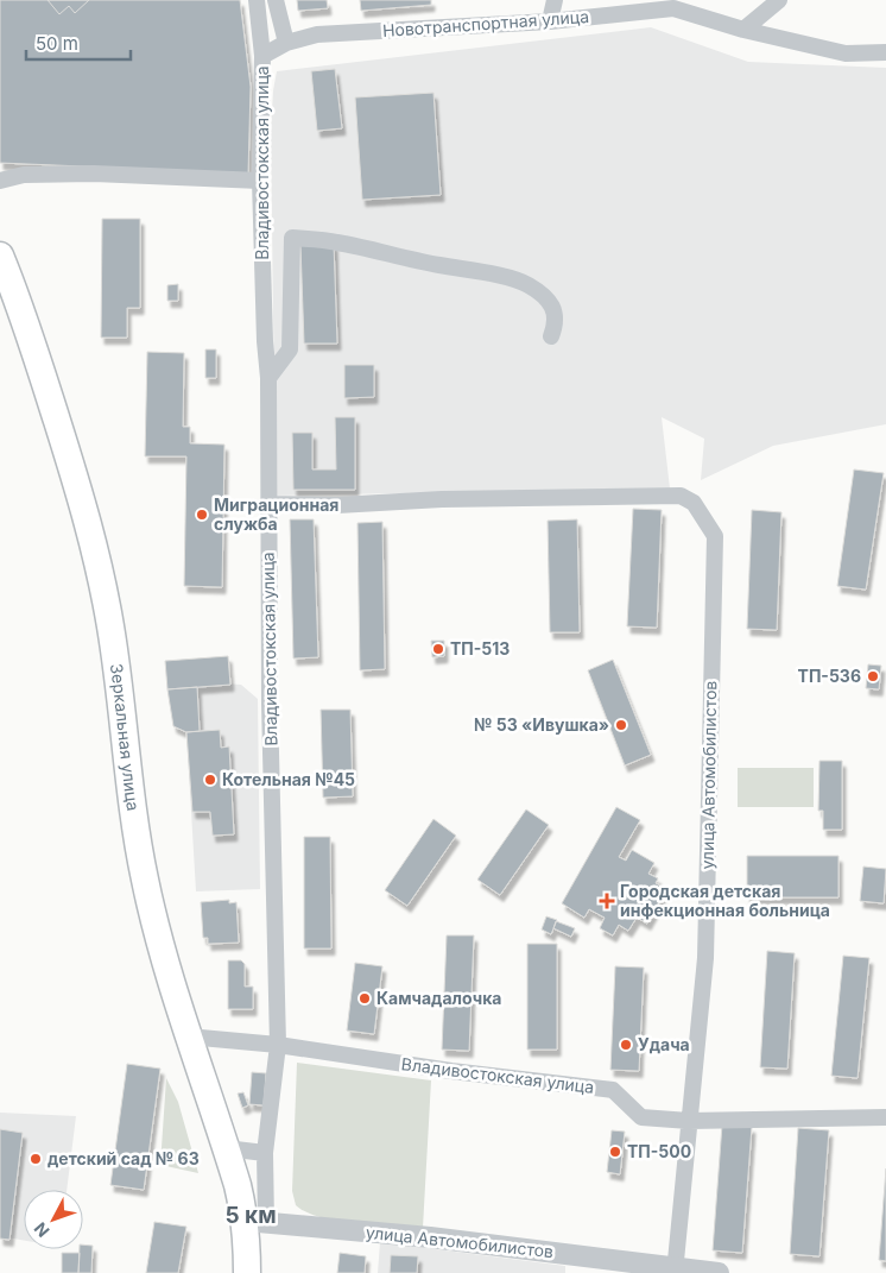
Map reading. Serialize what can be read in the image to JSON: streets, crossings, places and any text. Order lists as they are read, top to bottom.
{
  "streets": {
    "main road": ["Зеркальная улица"],
    "street": ["Новотранспортная улица", "Владивостокская улица", "улица Автомобилистов"]
  },
  "crossings": [
    ["Новотранспортная улица", "Владивостокская улица"],
    ["Владивостокская улица", "Зеркальная улица"],
    ["Владивостокская улица", "улица Автомобилистов"],
    ["Зеркальная улица", "улица Автомобилистов"]
  ],
  "districts": ["5 км"],
  "places": {
    "other": [
      "Миграционная служба",
      "ТП-513",
      "ТП-536",
      "№ 53 «Ивушка»",
      "Котельная №45",
      "Камчадалочка",
      "Удача",
      "ТП-500",
      "детский сад № 63"
    ],
    "health": ["Городская детская инфекционная больница"]
  },
  "scale_bar": "50 m",
  "north": "bottom left"
}
